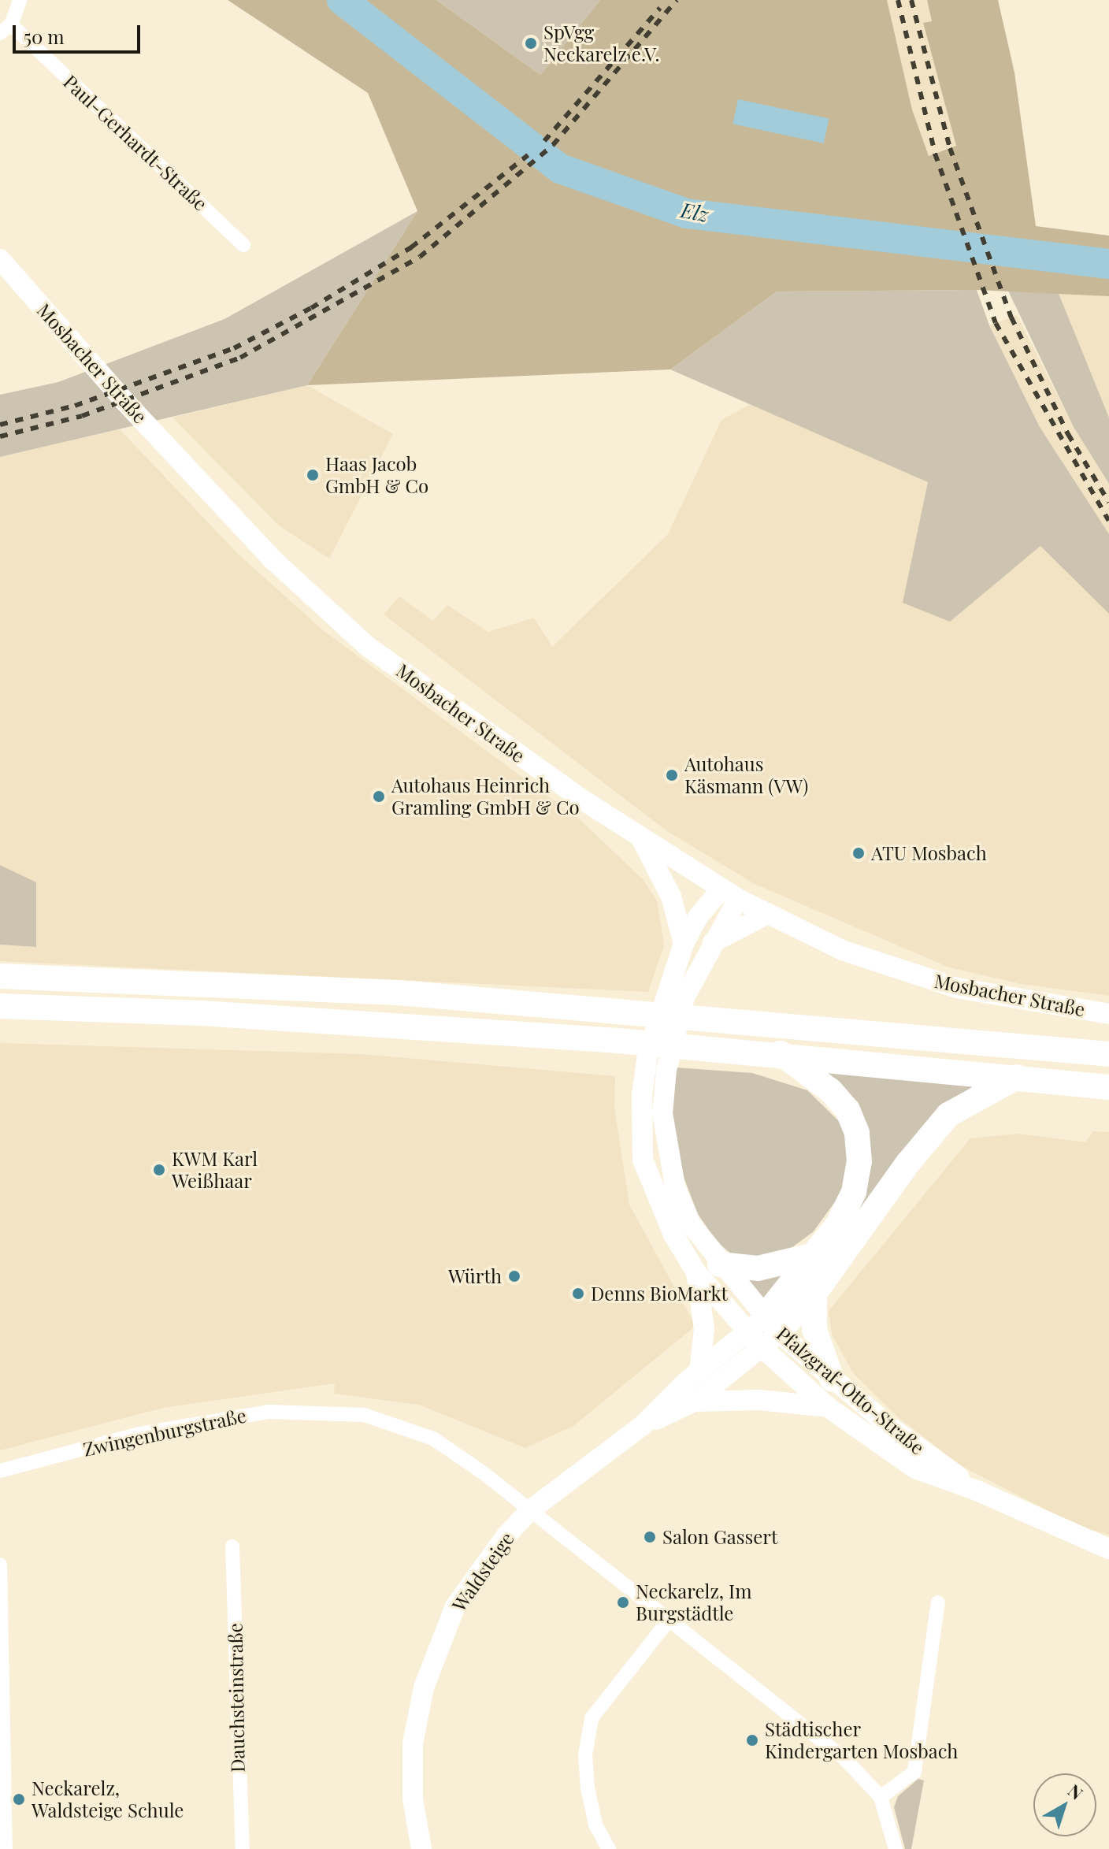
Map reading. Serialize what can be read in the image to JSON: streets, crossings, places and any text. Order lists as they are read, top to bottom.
{
  "streets": {
    "street": [
      "Paul-Gerhardt-Straße",
      "Mosbacher Straße",
      "Pfalzgraf-Otto-Straße",
      "Zwingenburgstraße",
      "Waldsteige",
      "Dauchsteinstraße"
    ]
  },
  "crossings": [
    ["Mosbacher Straße", "Pfalzgraf-Otto-Straße"],
    ["Pfalzgraf-Otto-Straße", "Waldsteige"],
    ["Zwingenburgstraße", "Waldsteige"]
  ],
  "water": ["Elz"],
  "places": [
    "SpVgg Neckarelz e.V.",
    "Haas Jacob GmbH & Co",
    "Autohaus Käsmann (VW)",
    "Autohaus Heinrich Gramling GmbH & Co",
    "ATU Mosbach",
    "KWM Karl Weißhaar",
    "Würth",
    "Denns BioMarkt",
    "Salon Gassert",
    "Neckarelz, Im Burgstädtle",
    "Städtischer Kindergarten Mosbach",
    "Neckarelz, Waldsteige Schule"
  ],
  "scale_bar": "50 m",
  "north": "top right"
}
